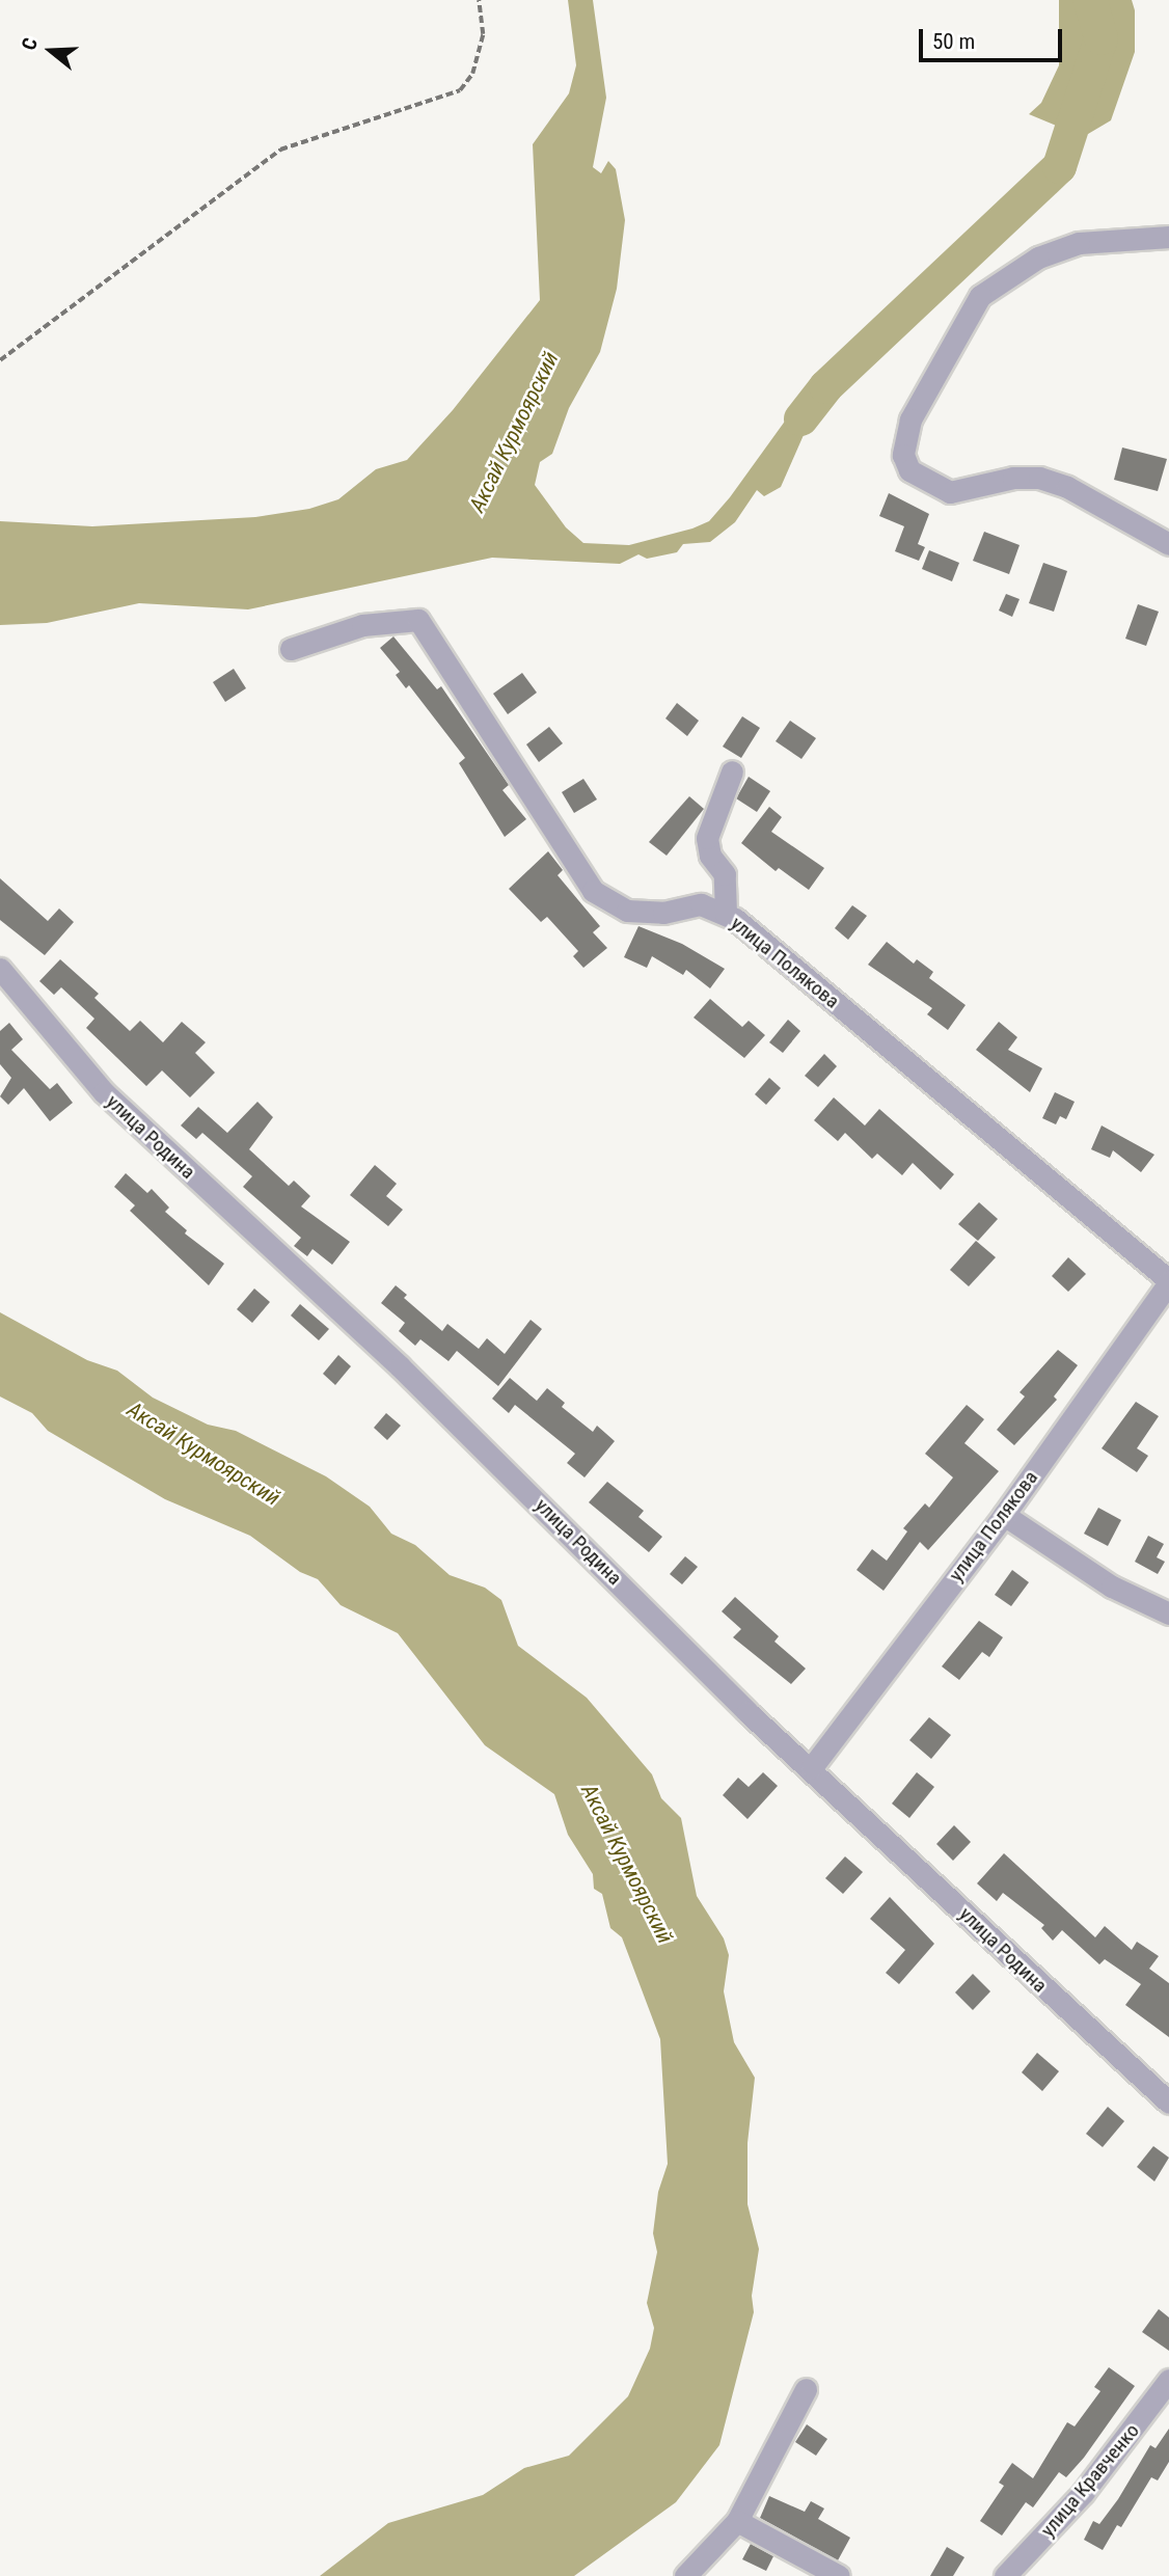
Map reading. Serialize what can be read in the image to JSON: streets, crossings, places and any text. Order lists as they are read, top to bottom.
{
  "streets": {
    "street": ["улица Полякова", "улица Родина", "улица Кравченко"]
  },
  "crossings": [
    ["улица Полякова", "улица Родина"]
  ],
  "water": ["Аксай Курмоярский"],
  "scale_bar": "50 m",
  "north": "left"
}
